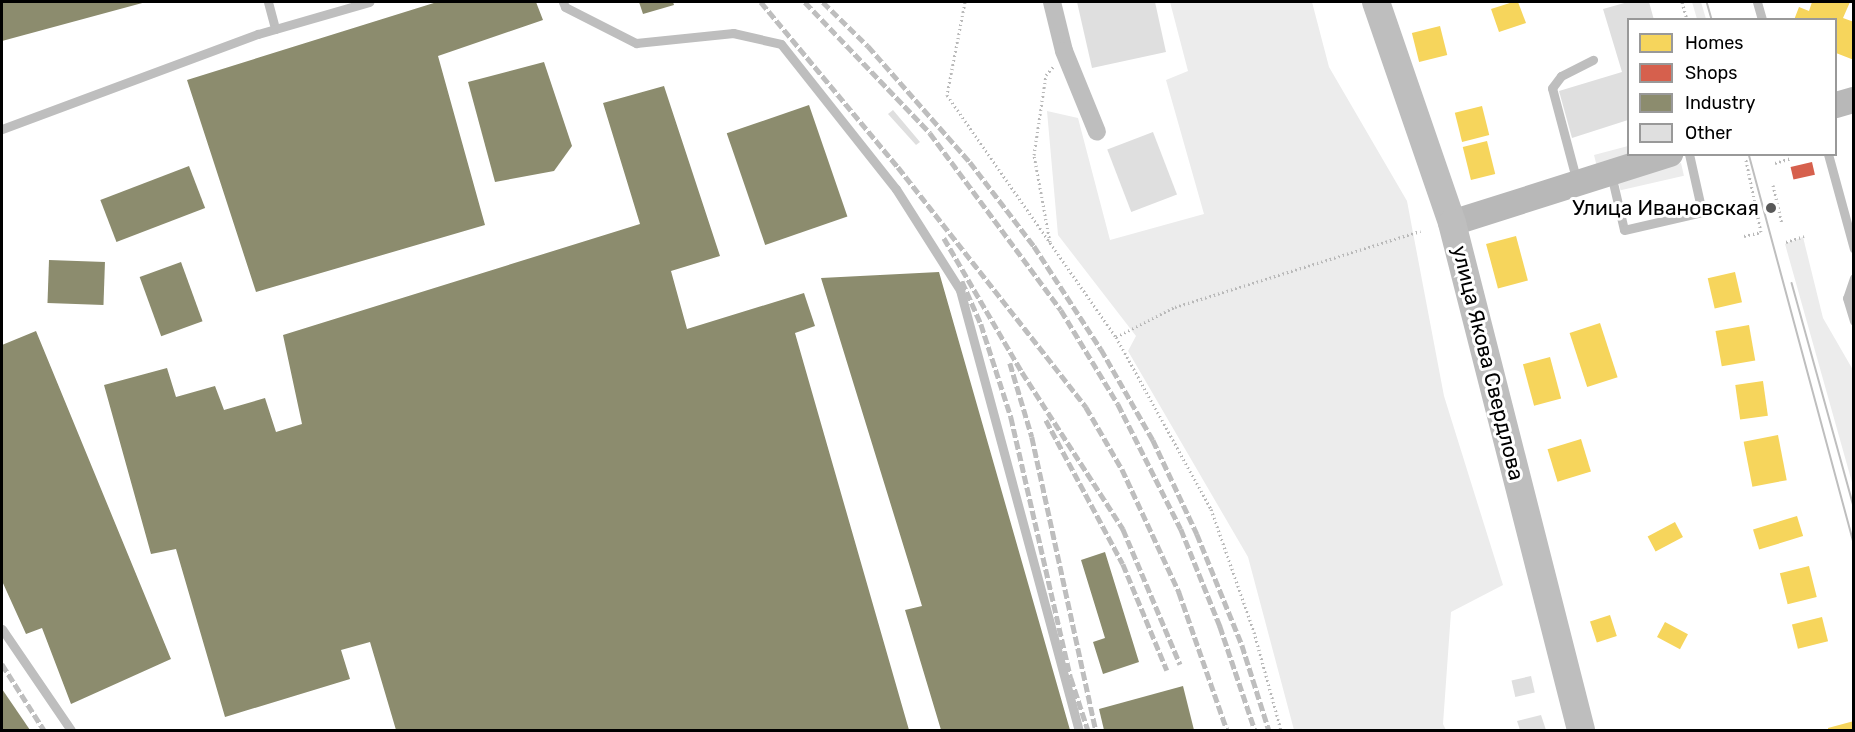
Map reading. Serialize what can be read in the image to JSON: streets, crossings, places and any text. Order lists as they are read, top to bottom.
{
  "streets": {
    "main road": ["улица Якова Свердлова"]
  },
  "places": ["Улица Ивановская"],
  "legend": [
    "Homes",
    "Shops",
    "Industry",
    "Other"
  ]
}
